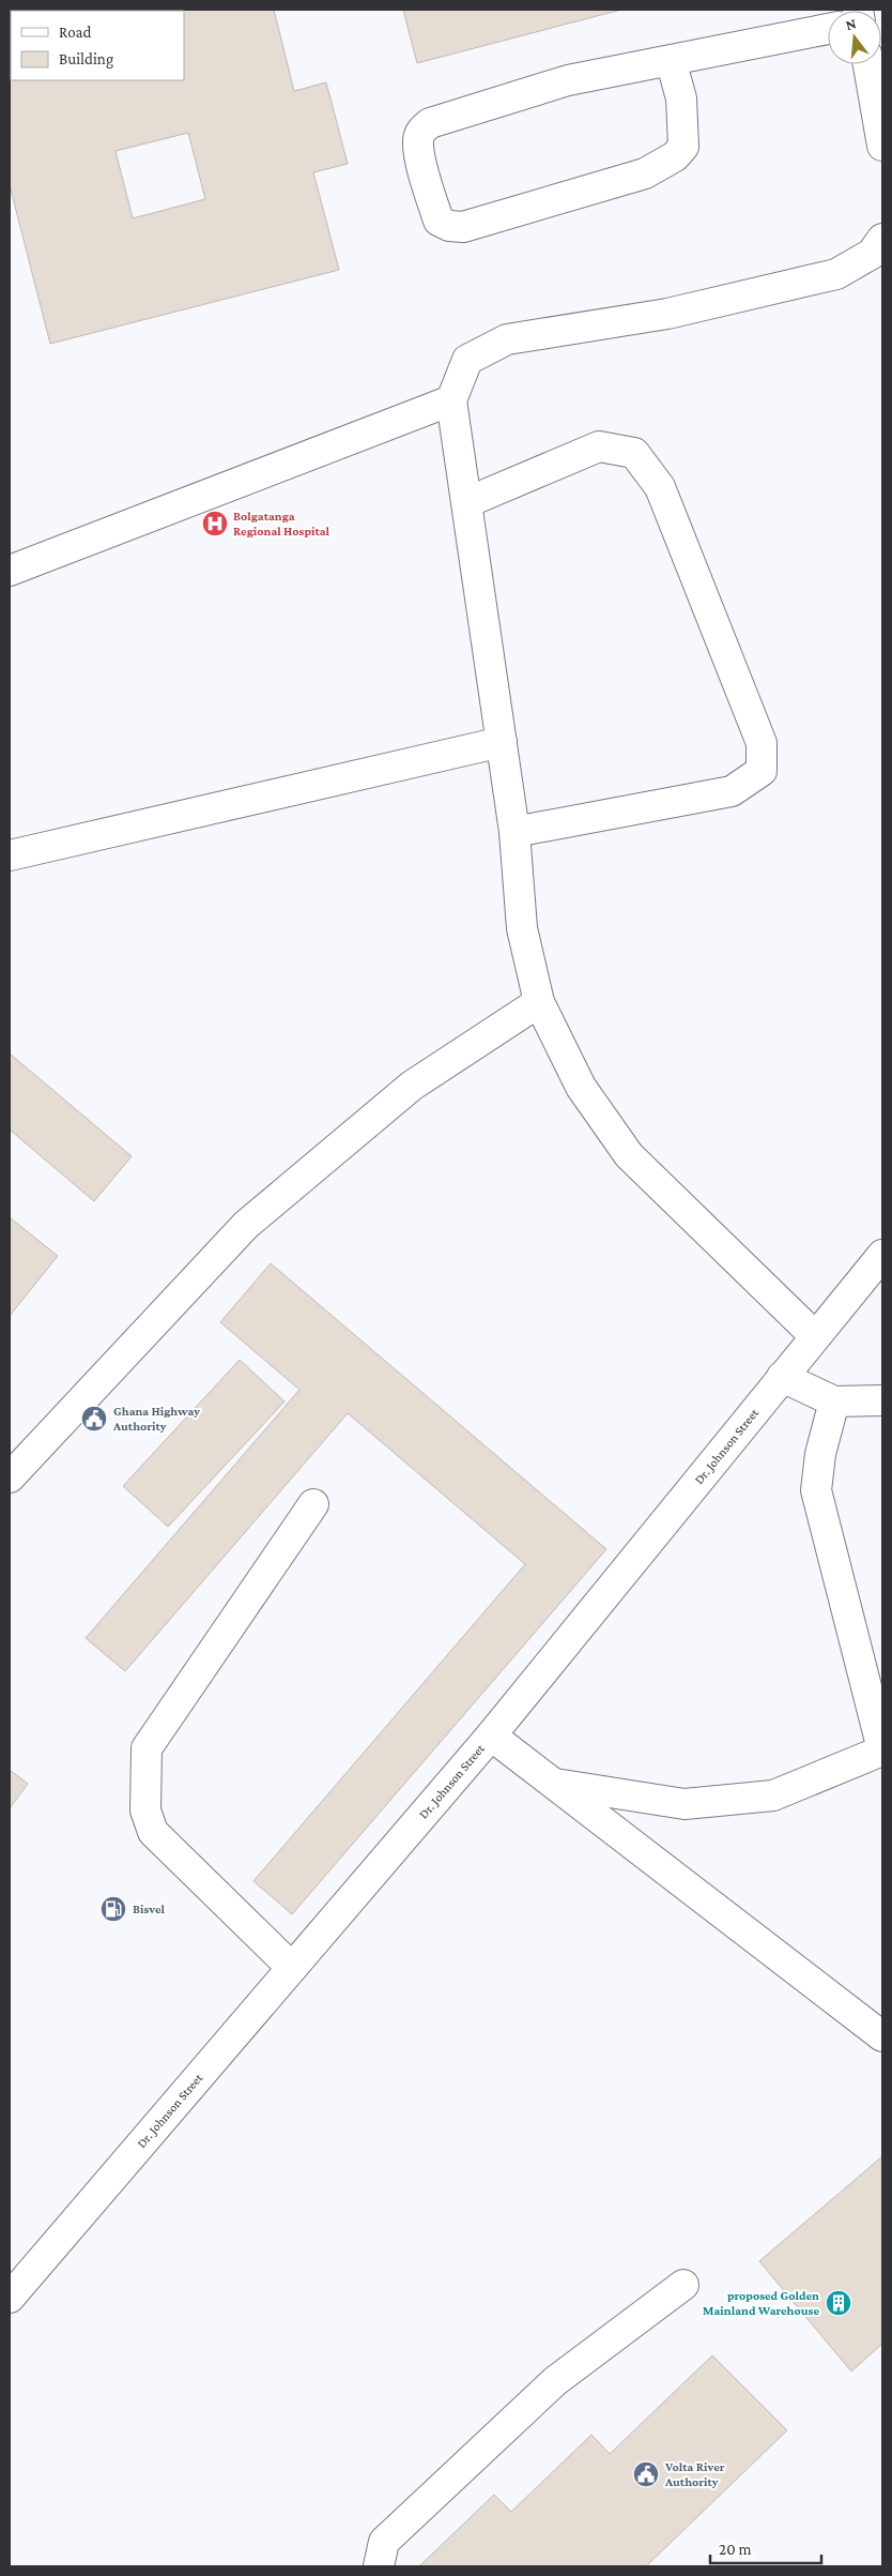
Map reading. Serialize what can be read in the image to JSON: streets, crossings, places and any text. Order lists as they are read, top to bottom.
{
  "streets": {
    "street": ["Dr. Johnson Street"]
  },
  "places": {
    "hospital": ["Bolgatanga Regional Hospital"],
    "public building": ["Ghana Highway Authority", "Volta River Authority"],
    "fuel station": ["Bisvel"],
    "building": ["proposed Golden Mainland Warehouse"]
  },
  "legend": ["Road", "Building"],
  "scale_bar": "20 m",
  "north": "top"
}
